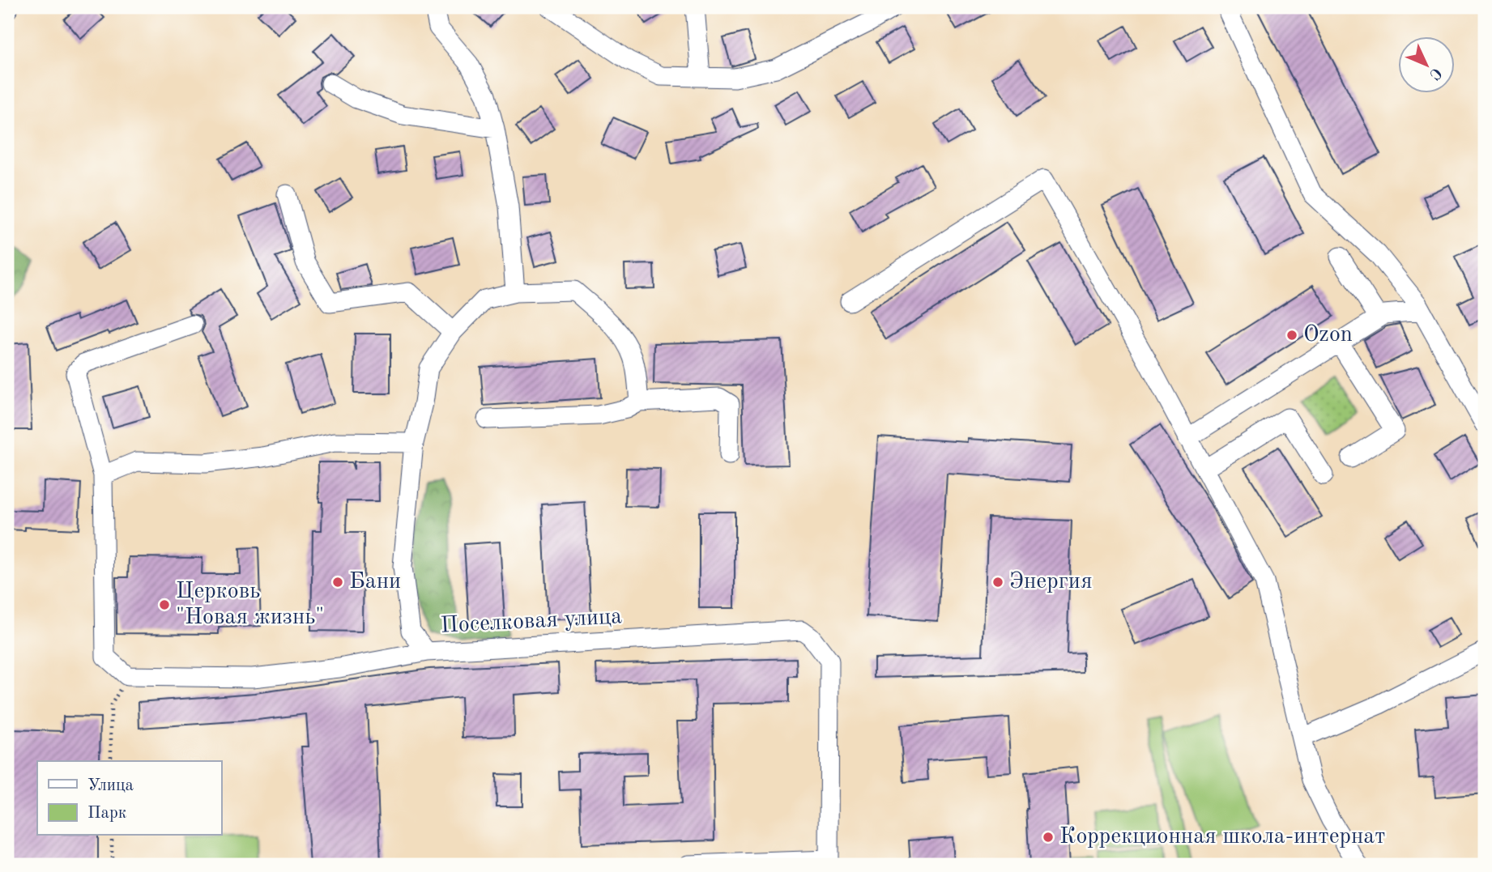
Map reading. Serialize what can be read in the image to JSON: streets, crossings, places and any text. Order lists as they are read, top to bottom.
{
  "streets": {
    "street": ["Поселковая улица"]
  },
  "places": [
    "Ozon",
    "Бани",
    "Энергия",
    "Церковь \"Новая жизнь\"",
    "Коррекционная школа-интернат"
  ],
  "legend": ["Улица", "Парк"],
  "north": "bottom right"
}
